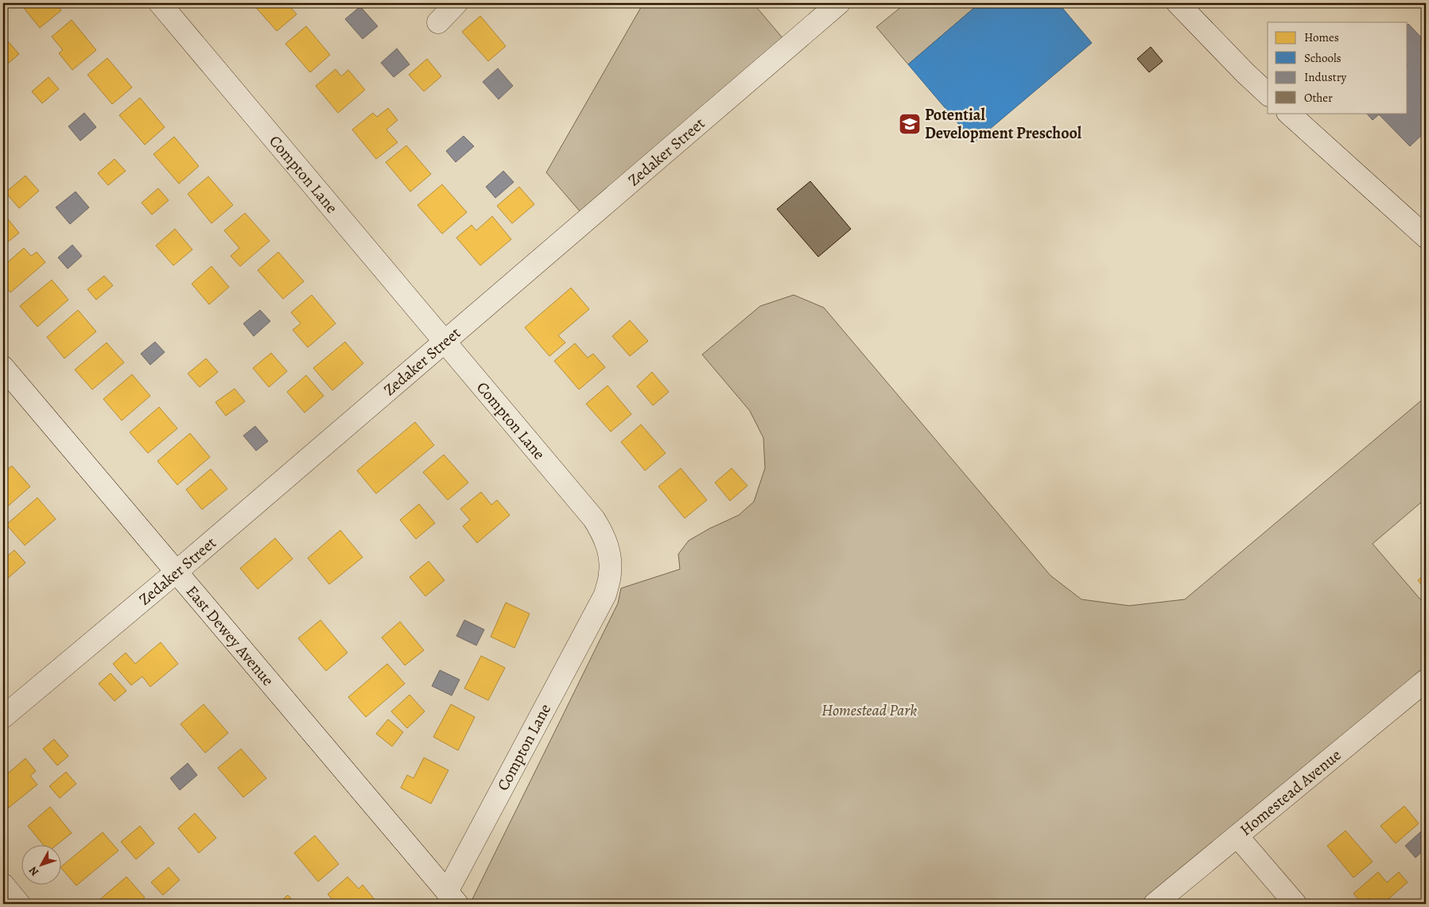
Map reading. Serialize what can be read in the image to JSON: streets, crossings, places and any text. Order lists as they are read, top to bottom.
{
  "streets": {
    "street": [
      "Zedaker Street",
      "Compton Lane",
      "East Dewey Avenue",
      "Homestead Avenue"
    ]
  },
  "crossings": [
    ["Zedaker Street", "Compton Lane"],
    ["Zedaker Street", "East Dewey Avenue"],
    ["Compton Lane", "East Dewey Avenue"]
  ],
  "parks": ["Homestead Park"],
  "places": {
    "school or university": ["Potential Development Preschool"]
  },
  "legend": [
    "Homes",
    "Schools",
    "Industry",
    "Other"
  ],
  "north": "bottom left"
}
